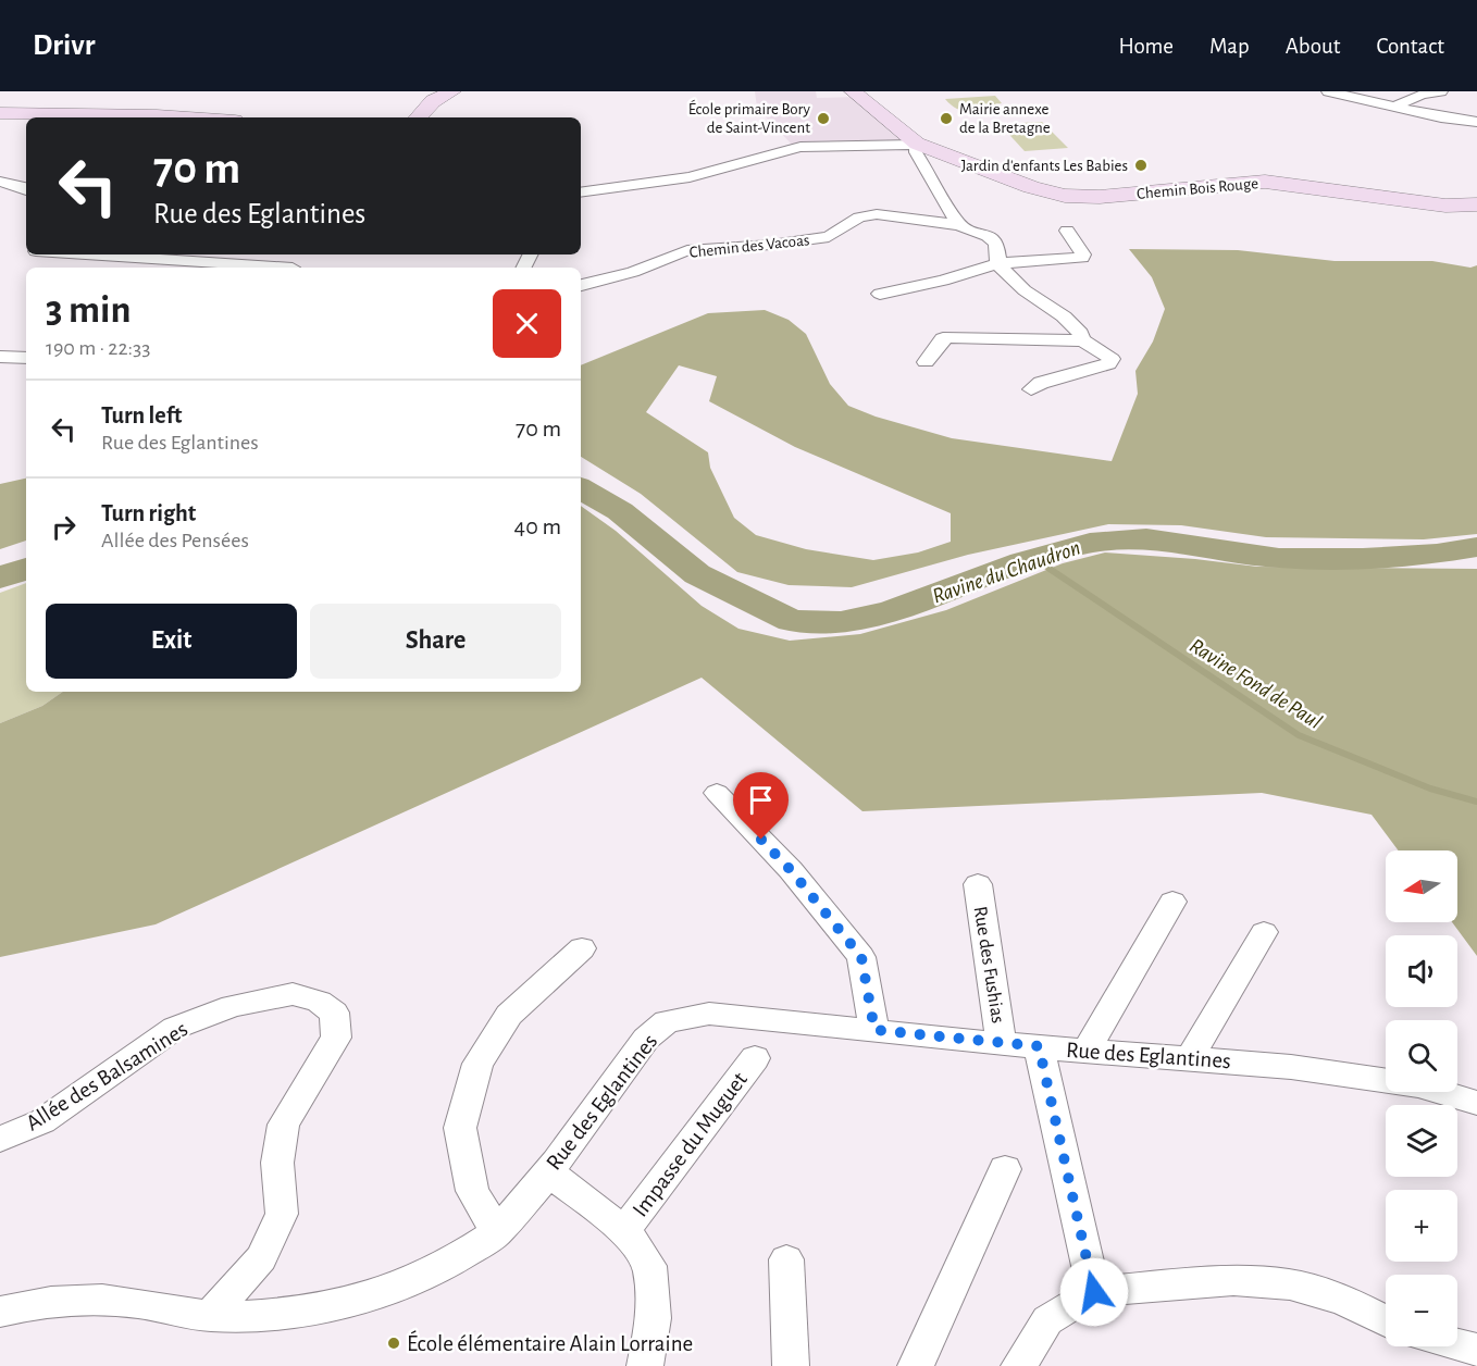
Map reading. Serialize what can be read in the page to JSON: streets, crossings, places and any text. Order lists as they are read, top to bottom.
{
  "streets": {
    "street": [
      "Chemin Bois Rouge",
      "Chemin des Vacoas",
      "Rue des Fushias",
      "Rue des Eglantines",
      "Allée des Balsamines",
      "Impasse du Muguet"
    ]
  },
  "crossings": [
    ["Rue des Fushias", "Rue des Eglantines"],
    ["Rue des Eglantines", "Allée des Balsamines"]
  ],
  "water": ["Ravine du Chaudron", "Ravine Fond de Paul"],
  "places": [
    "École primaire Bory de Saint-Vincent",
    "Mairie annexe de la Bretagne",
    "Jardin d'enfants Les Babies",
    "École élémentaire Alain Lorraine"
  ],
  "north": "left",
  "page": {
    "header": "Drivr",
    "nav": [
      "Home",
      "Map",
      "About",
      "Contact"
    ],
    "turn": ["70 m", "Rue des Eglantines"],
    "heading": ["3 min", "190 m · 22:33"],
    "list": [
      {
        "name": "Turn left",
        "note": "Rue des Eglantines",
        "value": "70 m"
      },
      {
        "name": "Turn right",
        "note": "Allée des Pensées",
        "value": "40 m"
      }
    ],
    "buttons": ["Exit", "Share"],
    "map_buttons": ["+", "−"]
  }
}
